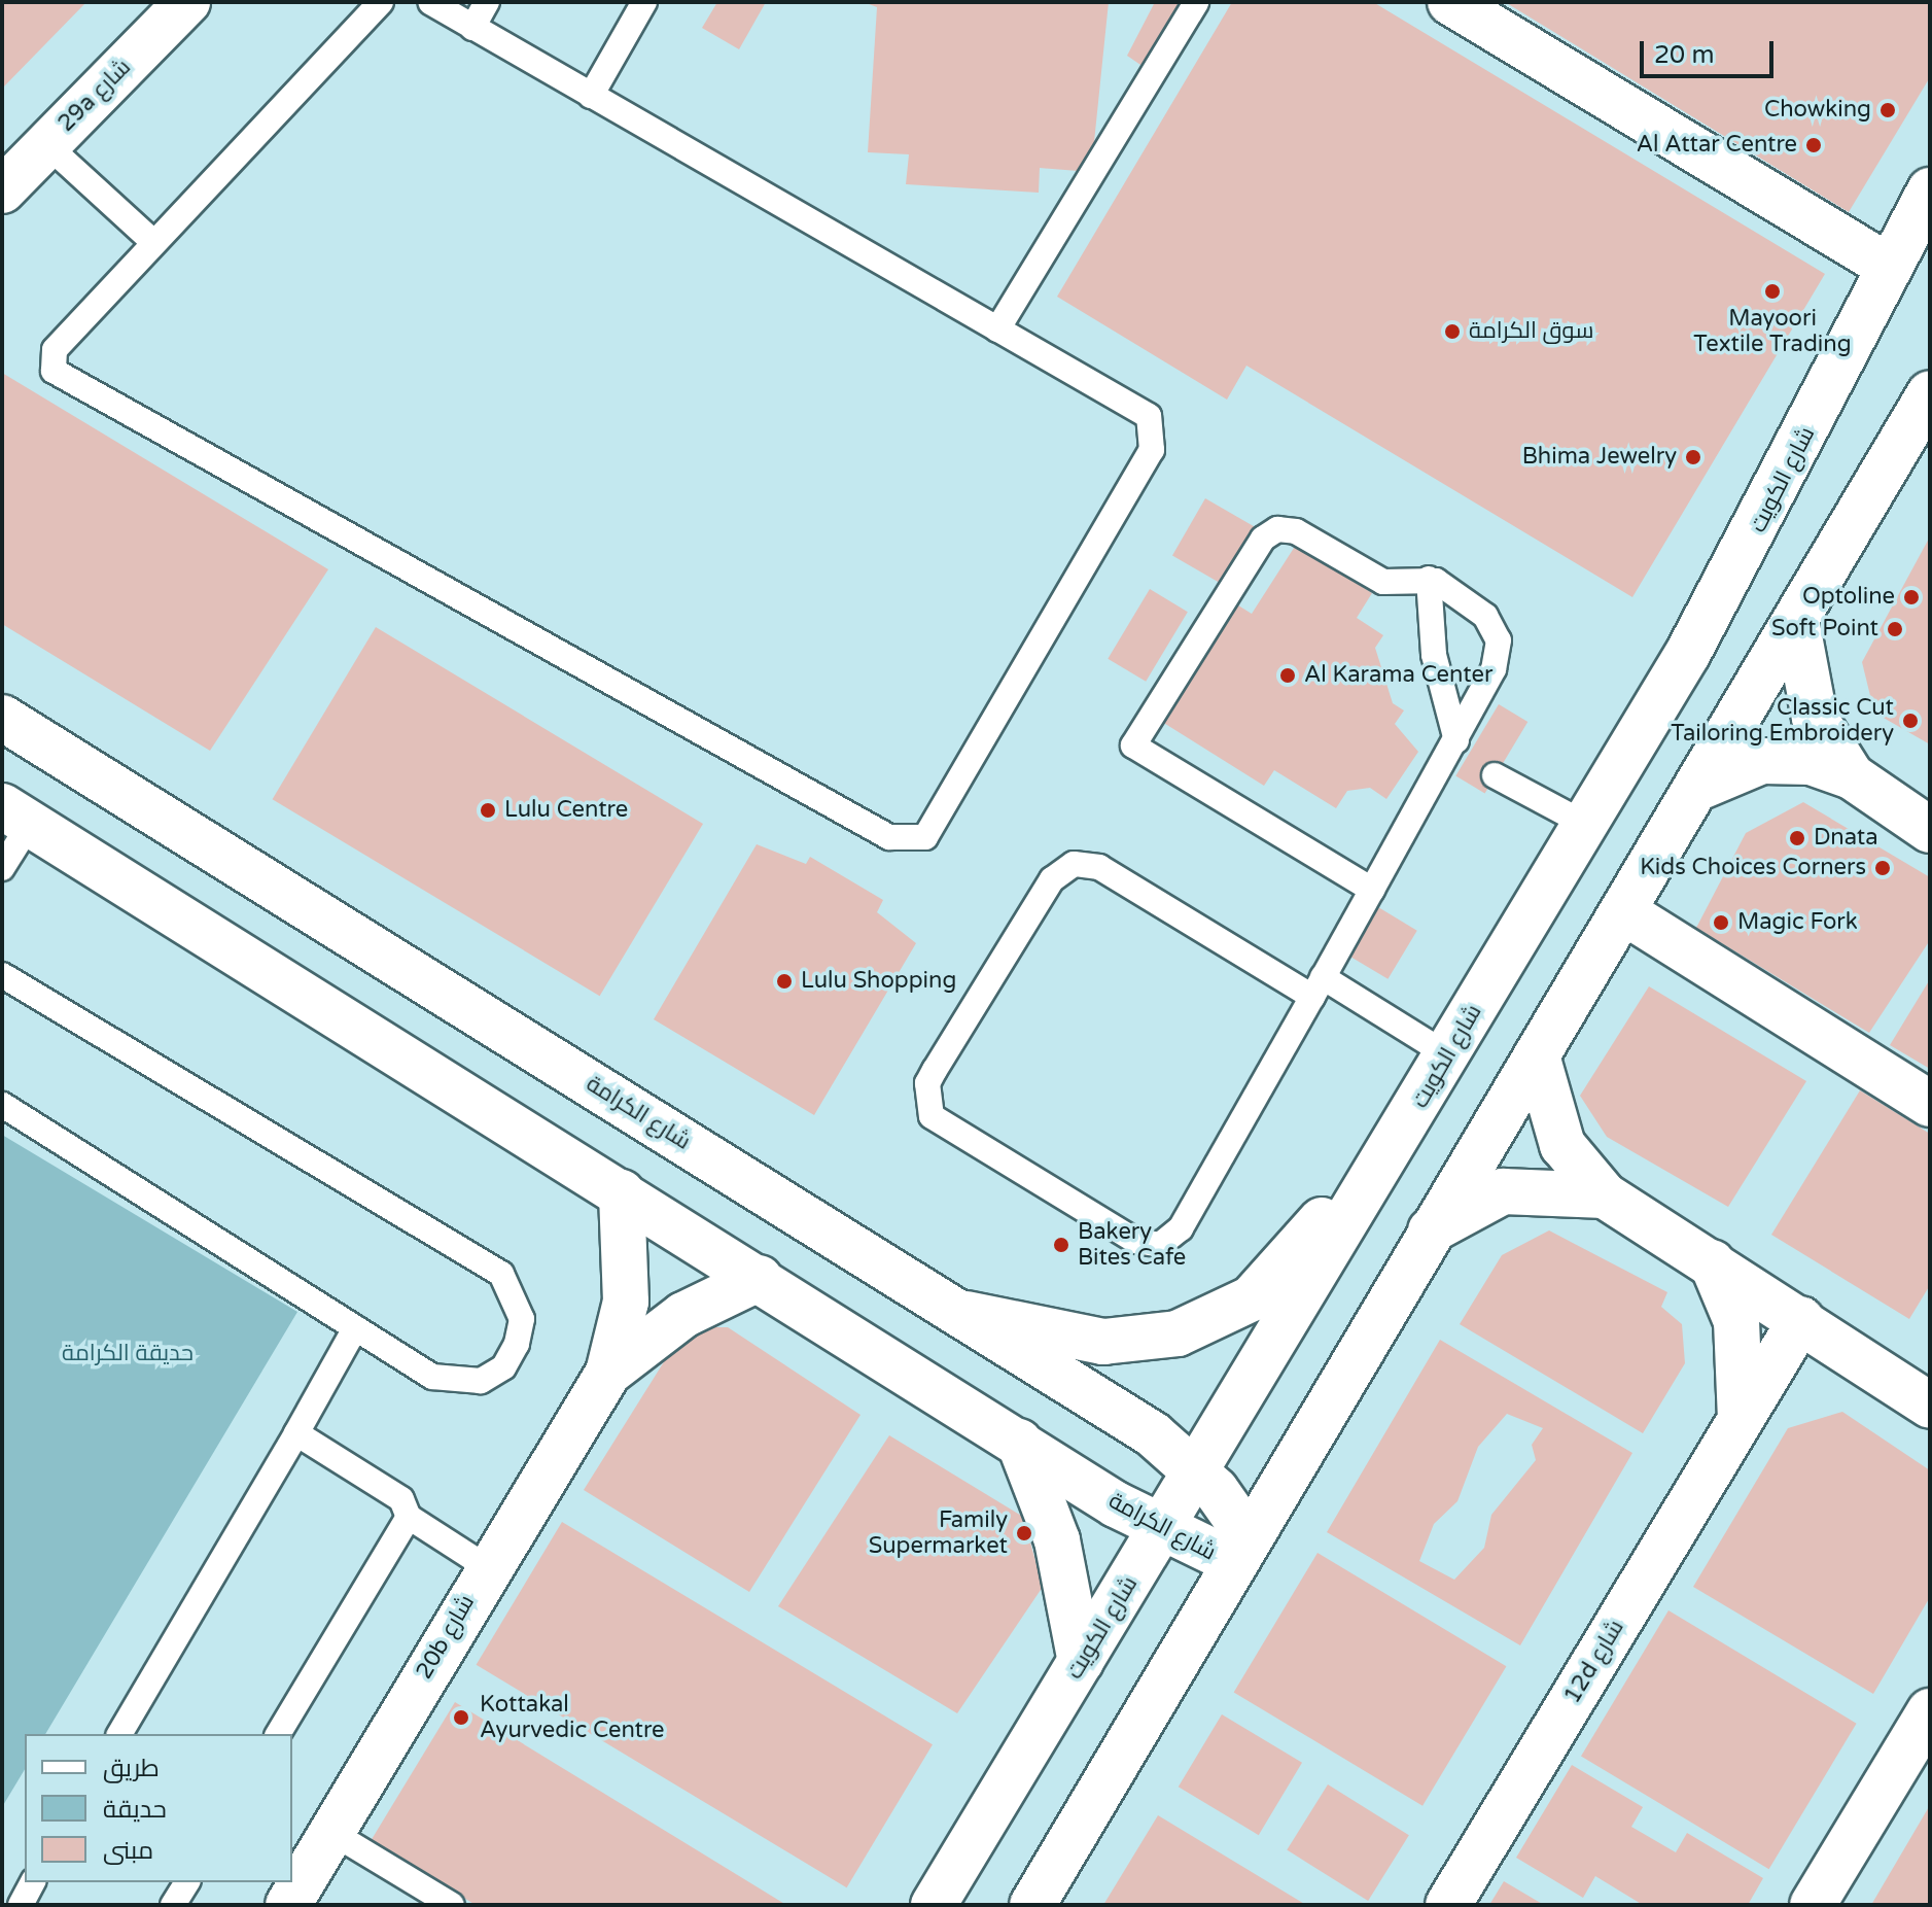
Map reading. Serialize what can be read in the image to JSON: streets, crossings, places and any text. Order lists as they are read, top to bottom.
{
  "streets": {
    "street": [
      "29a شارع",
      "شارع الكويت",
      "شارع الكرامة",
      "20b شارع",
      "12d شارع"
    ]
  },
  "crossings": [
    ["شارع الكويت", "شارع الكرامة"],
    ["شارع الكرامة", "20b شارع"]
  ],
  "parks": ["حديقة الكرامة"],
  "places": [
    "Chowking",
    "Al Attar Centre",
    "Mayoori Textile Trading",
    "سوق الكرامة",
    "Bhima Jewelry",
    "Optoline",
    "Soft Point",
    "Al Karama Center",
    "Classic Cut Tailoring Embroidery",
    "Lulu Centre",
    "Dnata",
    "Kids Choices Corners",
    "Magic Fork",
    "Lulu Shopping",
    "Bakery Bites Cafe",
    "Family Supermarket",
    "Kottakal Ayurvedic Centre"
  ],
  "legend": ["طريق", "حديقة", "مبنى"],
  "scale_bar": "20 m"
}
